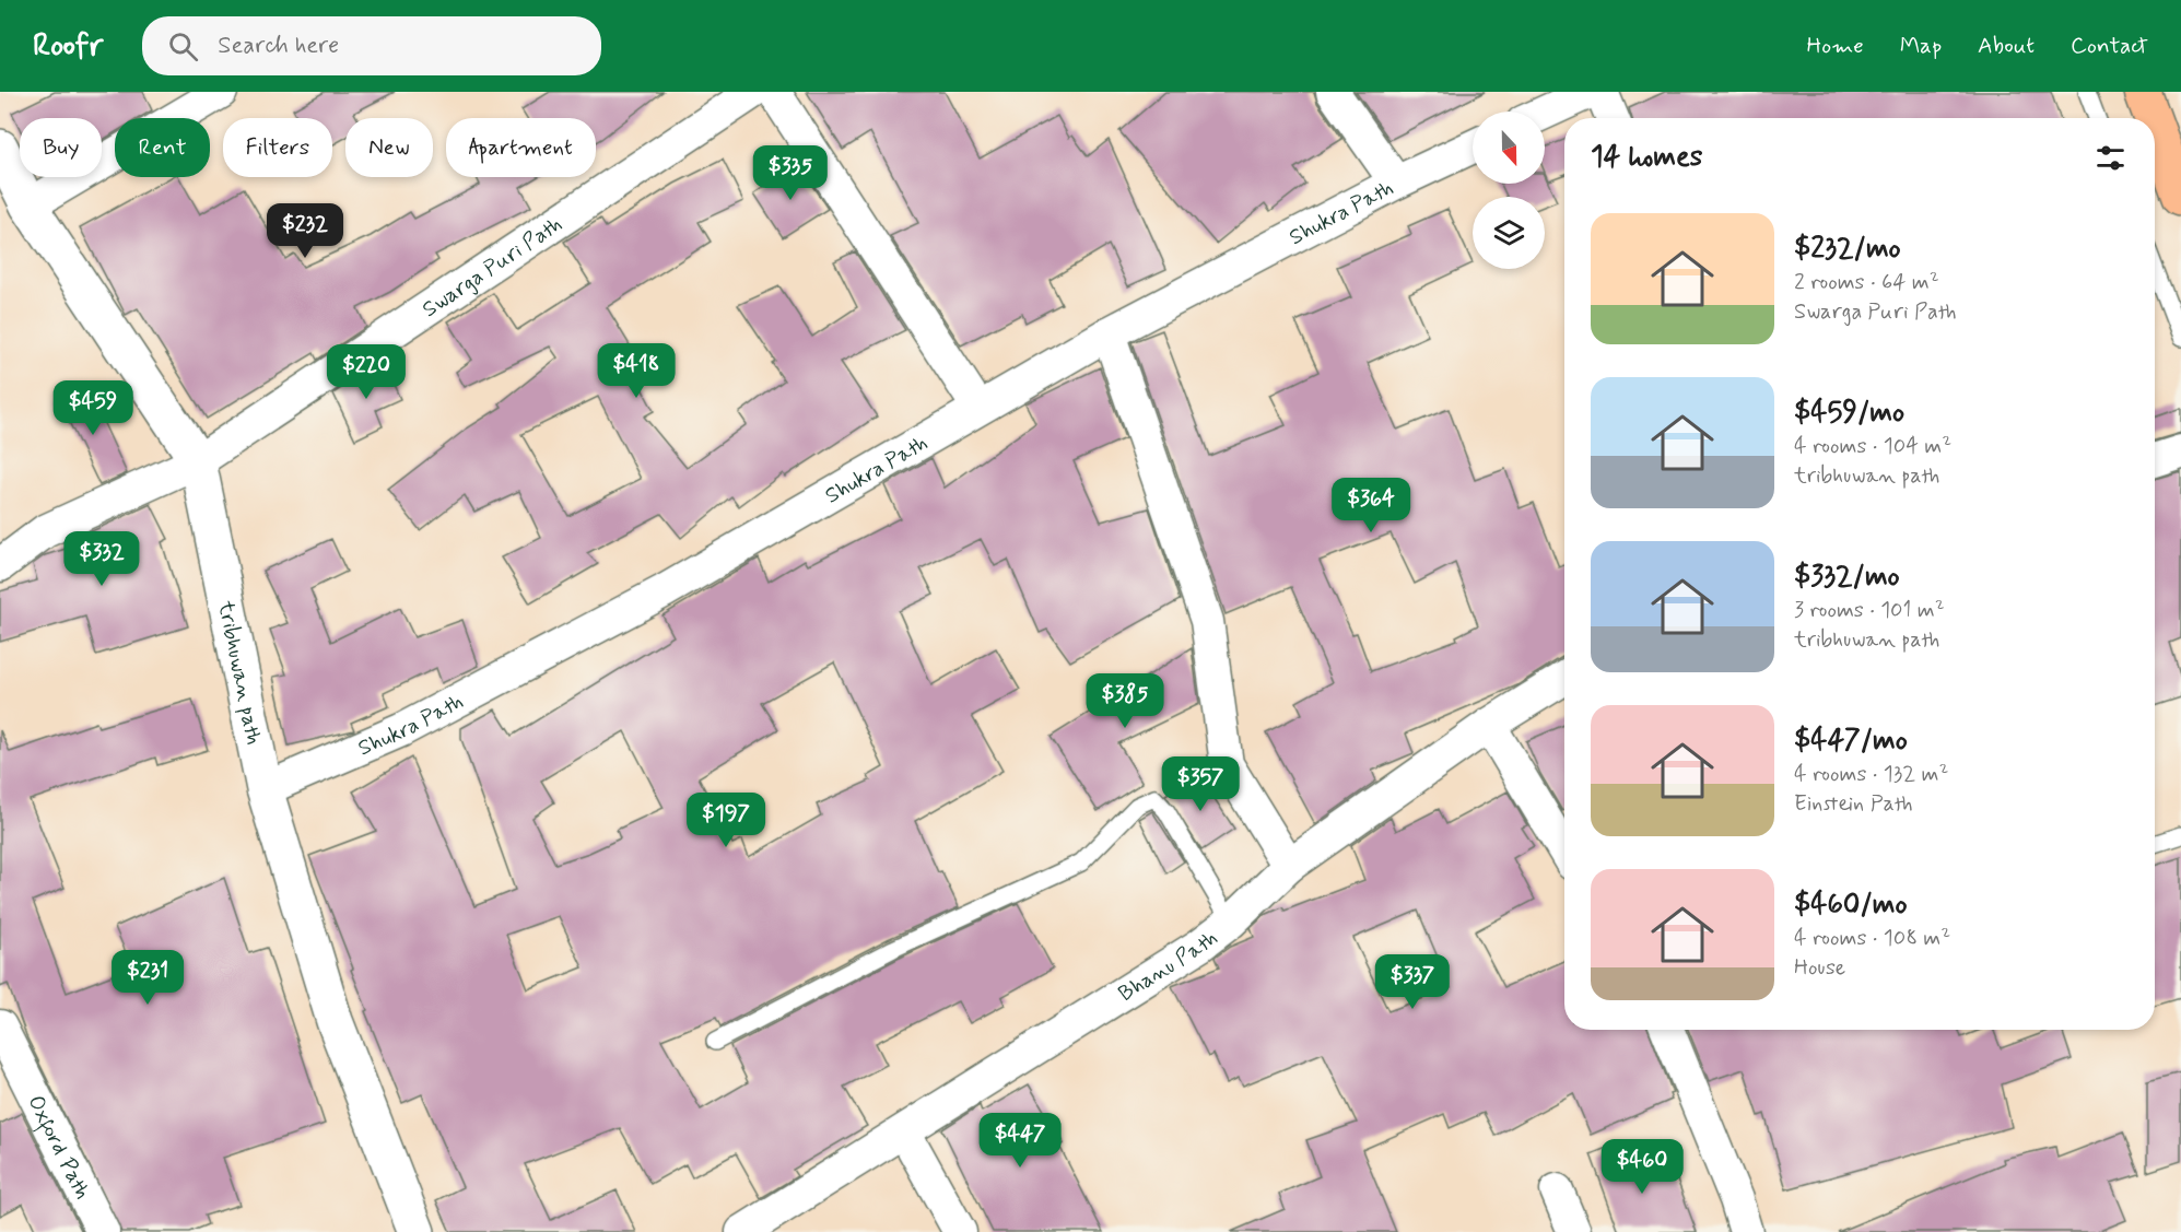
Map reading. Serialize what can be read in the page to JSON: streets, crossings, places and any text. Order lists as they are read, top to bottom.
{
  "streets": {
    "street": [
      "Shukra Path",
      "Swarga Puri Path",
      "tribhuwan path",
      "Bhanu Path",
      "Oxford Path"
    ]
  },
  "crossings": [
    ["Shukra Path", "tribhuwan path"],
    ["Swarga Puri Path", "tribhuwan path"]
  ],
  "north": "bottom",
  "page": {
    "header": "Roofr",
    "search": "Search here",
    "nav": [
      "Home",
      "Map",
      "About",
      "Contact"
    ],
    "chip": [
      "Buy",
      "Rent",
      "Filters",
      "New",
      "Apartment"
    ],
    "heading": "14 homes",
    "price": [
      "$335",
      "$232",
      "$418",
      "$220",
      "$459",
      "$364",
      "$332",
      "$385",
      "$357",
      "$197",
      "$231",
      "$337",
      "$447",
      "$460"
    ],
    "list": [
      {
        "name": "$232/mo",
        "note": "2 rooms · 64 m² · Swarga Puri Path"
      },
      {
        "name": "$459/mo",
        "note": "4 rooms · 104 m² · tribhuwan path"
      },
      {
        "name": "$332/mo",
        "note": "3 rooms · 101 m² · tribhuwan path"
      },
      {
        "name": "$447/mo",
        "note": "4 rooms · 132 m² · Einstein Path"
      },
      {
        "name": "$460/mo",
        "note": "4 rooms · 108 m² · House"
      }
    ]
  }
}
